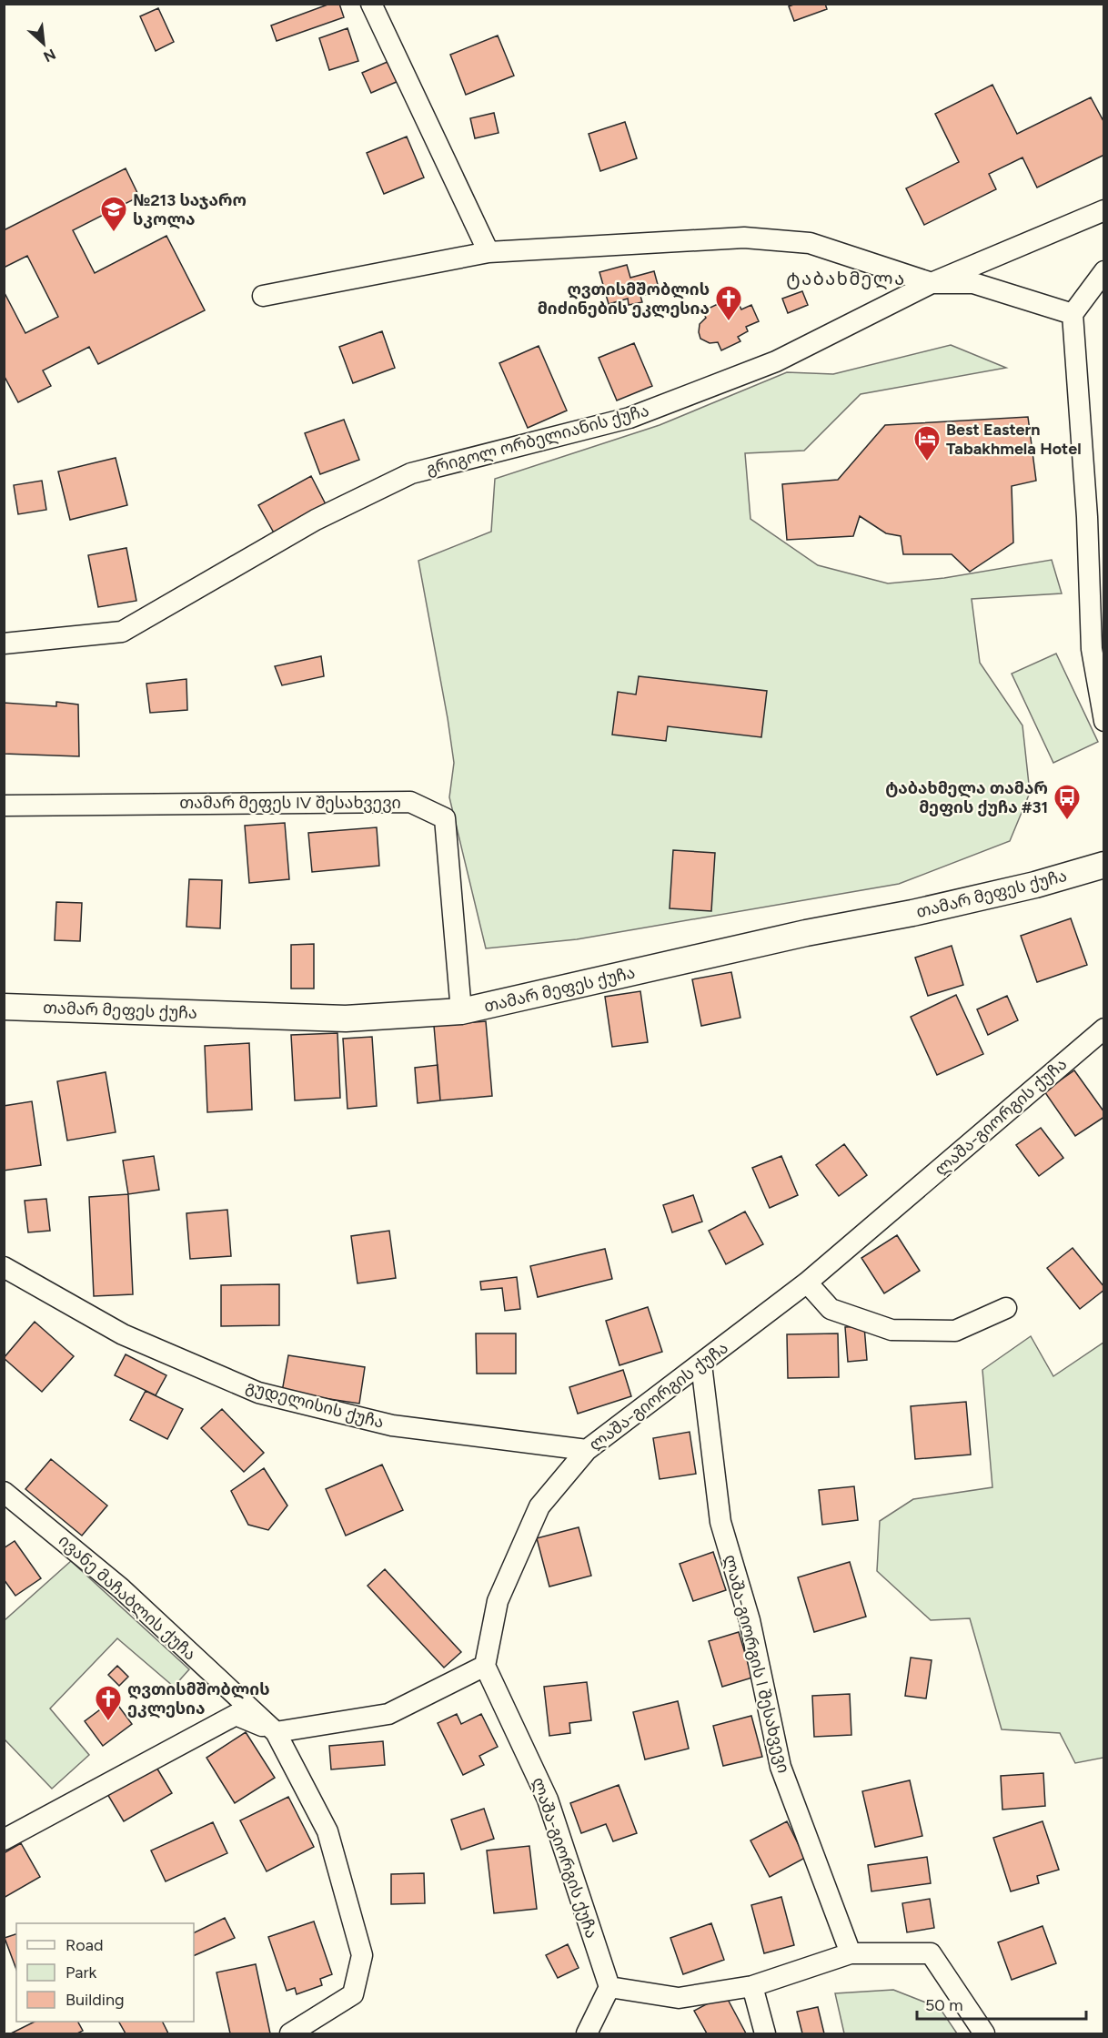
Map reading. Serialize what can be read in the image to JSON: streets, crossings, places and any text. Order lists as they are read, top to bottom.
{
  "streets": {
    "street": [
      "გრიგოლ ორბელიანის ქუჩა",
      "თამარ მეფეს IV შესახვევი",
      "თამარ მეფეს ქუჩა",
      "ლაშა-გიორგის ქუჩა",
      "გუდელისის ქუჩა",
      "ივანე მაჩაბლის ქუჩა",
      "ლაშა-გიორგის I შესახვევი"
    ]
  },
  "crossings": [
    ["თამარ მეფეს IV შესახვევი", "თამარ მეფეს ქუჩა"],
    ["ლაშა-გიორგის ქუჩა", "გუდელისის ქუჩა"],
    ["ლაშა-გიორგის ქუჩა", "ლაშა-გიორგის I შესახვევი"]
  ],
  "districts": ["ტაბახმელა"],
  "places": {
    "school or university": ["№213 საჯარო სკოლა"],
    "church": ["ღვთისმშობლის მიძინების ეკლესია", "ღვთისმშობლის ეკლესია"],
    "hotel": ["Best Eastern Tabakhmela Hotel"],
    "bus stop": ["ტაბახმელა თამარ მეფის ქუჩა #31"]
  },
  "legend": ["Road", "Park", "Building"],
  "scale_bar": "50 m",
  "north": "bottom right"
}
